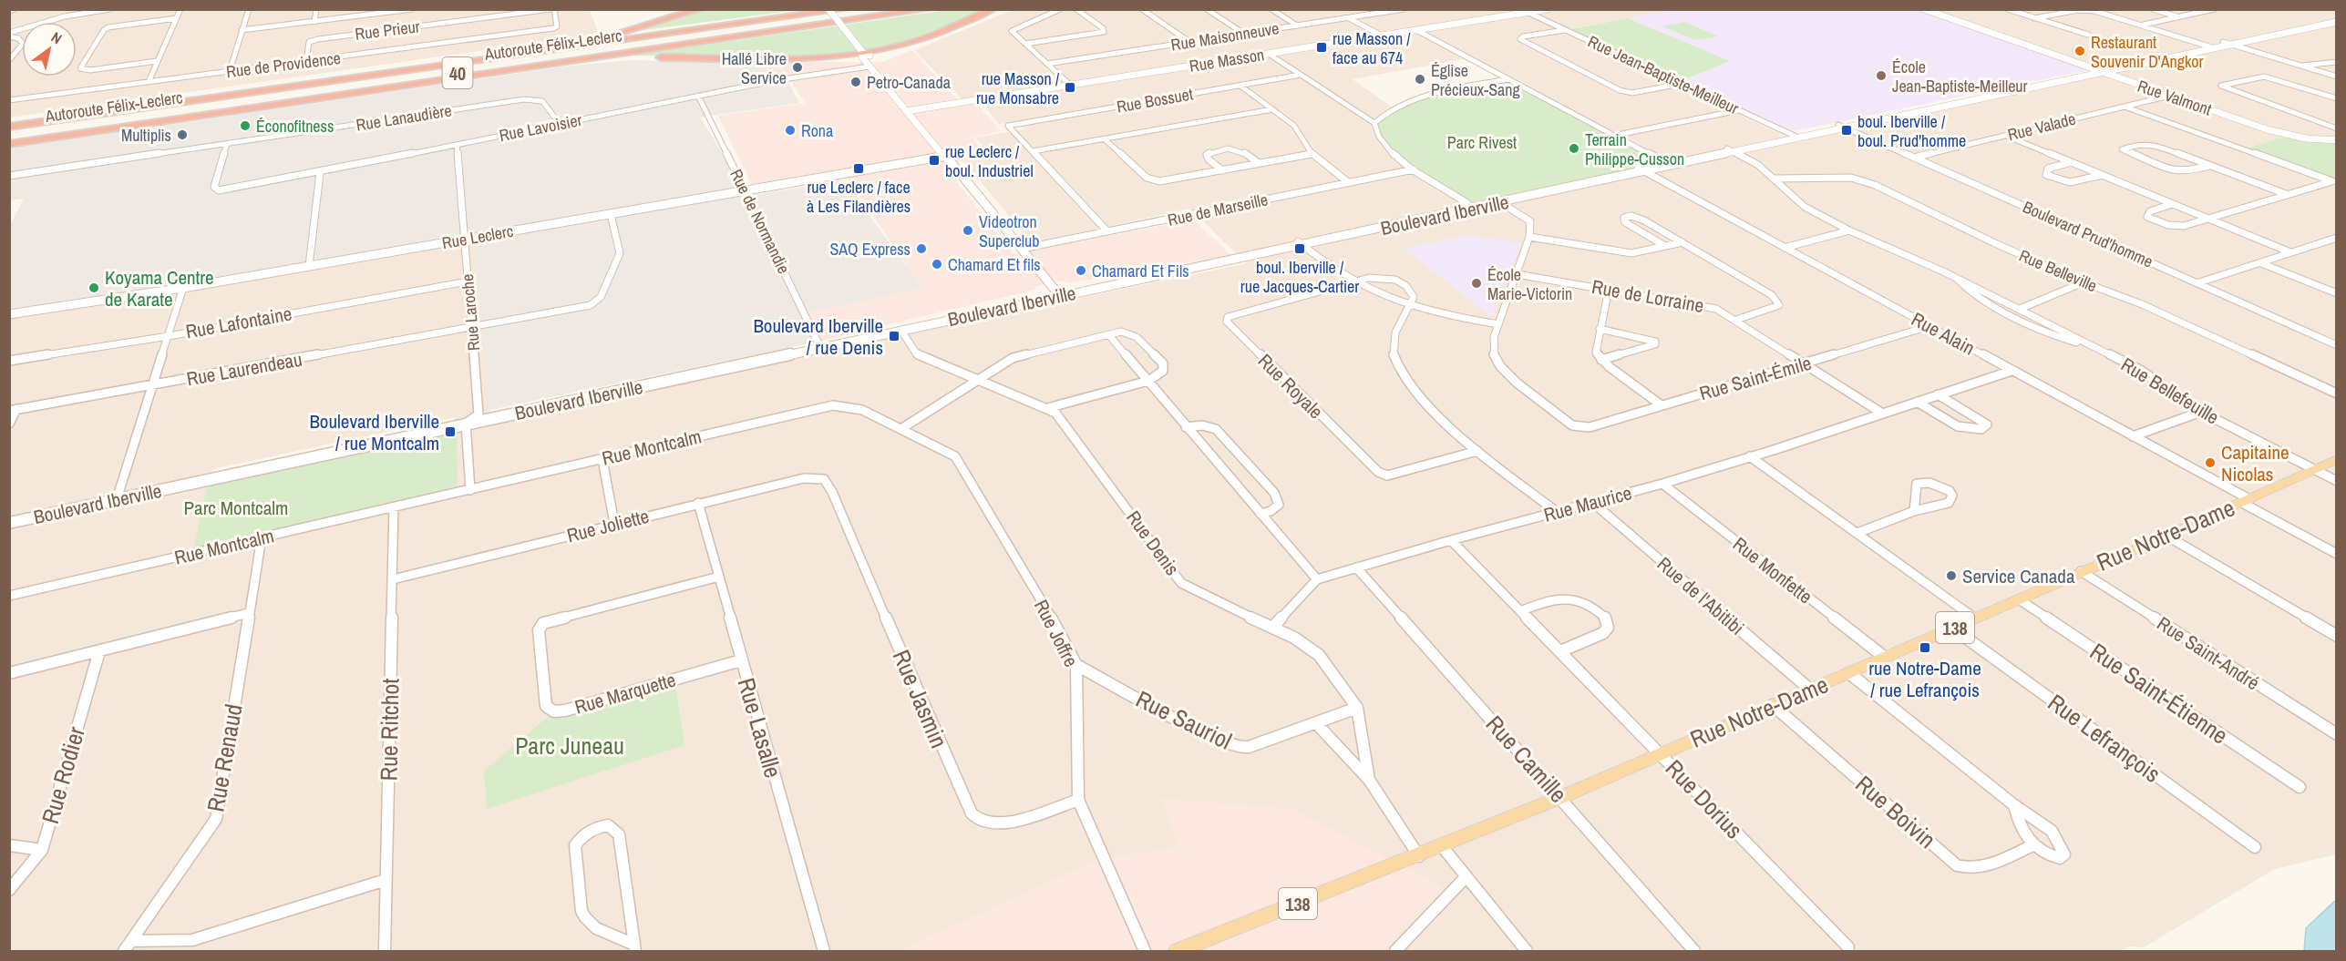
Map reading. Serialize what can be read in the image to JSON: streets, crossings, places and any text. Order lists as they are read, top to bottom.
{
  "streets": {
    "highway": ["Autoroute Félix-Leclerc", "40"],
    "main road": ["Rue Notre-Dame", "138"],
    "street": [
      "Rue Prieur",
      "Rue Maisonneuve",
      "Rue Masson",
      "Rue de Providence",
      "Rue Jean-Baptiste-Meilleur",
      "Rue Valmont",
      "Rue Bossuet",
      "Rue Lanaudière",
      "Rue Valade",
      "Rue Lavoisier",
      "Rue de Marseille",
      "Boulevard Iberville",
      "Rue de Normandie",
      "Boulevard Prud'homme",
      "Rue Leclerc",
      "Rue Belleville",
      "Rue de Lorraine",
      "Rue Laroche",
      "Rue Lafontaine",
      "Rue Alain",
      "Rue Laurendeau",
      "Rue Saint-Émile",
      "Rue Royale",
      "Rue Bellefeuille",
      "Rue Montcalm",
      "Rue Maurice",
      "Rue Joliette",
      "Rue Denis",
      "Rue Monfette",
      "Rue de l'Abitibi",
      "Rue Joffre",
      "Rue Saint-André",
      "Rue Marquette",
      "Rue Saint-Étienne",
      "Rue Jasmin",
      "Rue Sauriol",
      "Rue Lasalle",
      "Rue Ritchot",
      "Rue Lefrançois",
      "Rue Renaud",
      "Rue Camille",
      "Rue Rodier",
      "Rue Dorius",
      "Rue Boivin"
    ]
  },
  "crossings": [
    ["Rue Prieur", "Rue de Providence"],
    ["Rue Masson", "Rue Jean-Baptiste-Meilleur"],
    ["Rue Jean-Baptiste-Meilleur", "Boulevard Iberville"],
    ["Rue Valmont", "Rue Valade"],
    ["Rue Valmont", "Boulevard Iberville"],
    ["Rue Lanaudière", "Rue Lavoisier"],
    ["Rue Valade", "Boulevard Prud'homme"],
    ["Rue Lavoisier", "Rue de Normandie"],
    ["Rue Lavoisier", "Rue Laroche"],
    ["Boulevard Iberville", "Rue de Normandie"],
    ["Boulevard Iberville", "Boulevard Prud'homme"],
    ["Boulevard Iberville", "Rue Laroche"],
    ["Boulevard Iberville", "Rue Alain"],
    ["Boulevard Iberville", "Rue Bellefeuille"],
    ["Boulevard Iberville", "Rue Denis"],
    ["Rue de Normandie", "Rue Leclerc"],
    ["Rue Leclerc", "Rue Laroche"],
    ["Rue Leclerc", "Rue Laurendeau"],
    ["Rue Belleville", "Rue Bellefeuille"],
    ["Rue de Lorraine", "Rue Saint-Émile"],
    ["Rue de Lorraine", "Rue Maurice"],
    ["Rue Laroche", "Rue Lafontaine"],
    ["Rue Laroche", "Rue Laurendeau"],
    ["Rue Alain", "Rue Saint-Émile"],
    ["Rue Alain", "Rue Maurice"],
    ["Rue Alain", "Rue Notre-Dame"],
    ["Rue Bellefeuille", "Rue Notre-Dame"],
    ["Rue Montcalm", "Rue Joffre"],
    ["Rue Montcalm", "Rue Ritchot"],
    ["Rue Montcalm", "Rue Renaud"],
    ["Rue Maurice", "Rue Monfette"],
    ["Rue Maurice", "Rue de l'Abitibi"],
    ["Rue Maurice", "Rue Camille"],
    ["Rue Maurice", "Rue Dorius"],
    ["Rue Joliette", "Rue Jasmin"],
    ["Rue Joliette", "Rue Lasalle"],
    ["Rue Joliette", "Rue Ritchot"],
    ["Rue Notre-Dame", "Rue Denis"],
    ["Rue Notre-Dame", "Rue Monfette"],
    ["Rue Notre-Dame", "Rue de l'Abitibi"],
    ["Rue Notre-Dame", "Rue Saint-André"],
    ["Rue Notre-Dame", "Rue Saint-Étienne"],
    ["Rue Notre-Dame", "Rue Lefrançois"],
    ["Rue Notre-Dame", "Rue Camille"],
    ["Rue Notre-Dame", "Rue Dorius"],
    ["Rue Notre-Dame", "Rue Boivin"],
    ["Rue Denis", "Rue Sauriol"],
    ["Rue Joffre", "Rue Jasmin"],
    ["Rue Joffre", "Rue Sauriol"],
    ["Rue Marquette", "Rue Lasalle"]
  ],
  "parks": ["Parc Rivest", "Parc Montcalm", "Parc Juneau"],
  "places": {
    "transit": [
      "rue Masson / face au 674",
      "rue Masson / rue Monsabre",
      "boul. Iberville / boul. Prud'homme",
      "rue Leclerc / boul. Industriel",
      "rue Leclerc / face à Les Filandières",
      "boul. Iberville / rue Jacques-Cartier",
      "Boulevard Iberville / rue Denis",
      "Boulevard Iberville / rue Montcalm",
      "rue Notre-Dame / rue Lefrançois"
    ],
    "other": [
      "Restaurant Souvenir D'Angkor",
      "Hallé Libre Service",
      "École Jean-Baptiste-Meilleur",
      "Église Précieux-Sang",
      "Petro-Canada",
      "Éconofitness",
      "Rona",
      "Multiplis",
      "Terrain Philippe-Cusson",
      "Videotron Superclub",
      "SAQ Express",
      "Chamard Et fils",
      "Chamard Et Fils",
      "École Marie-Victorin",
      "Koyama Centre de Karate",
      "Capitaine Nicolas",
      "Service Canada"
    ]
  },
  "north": "top right"
}
